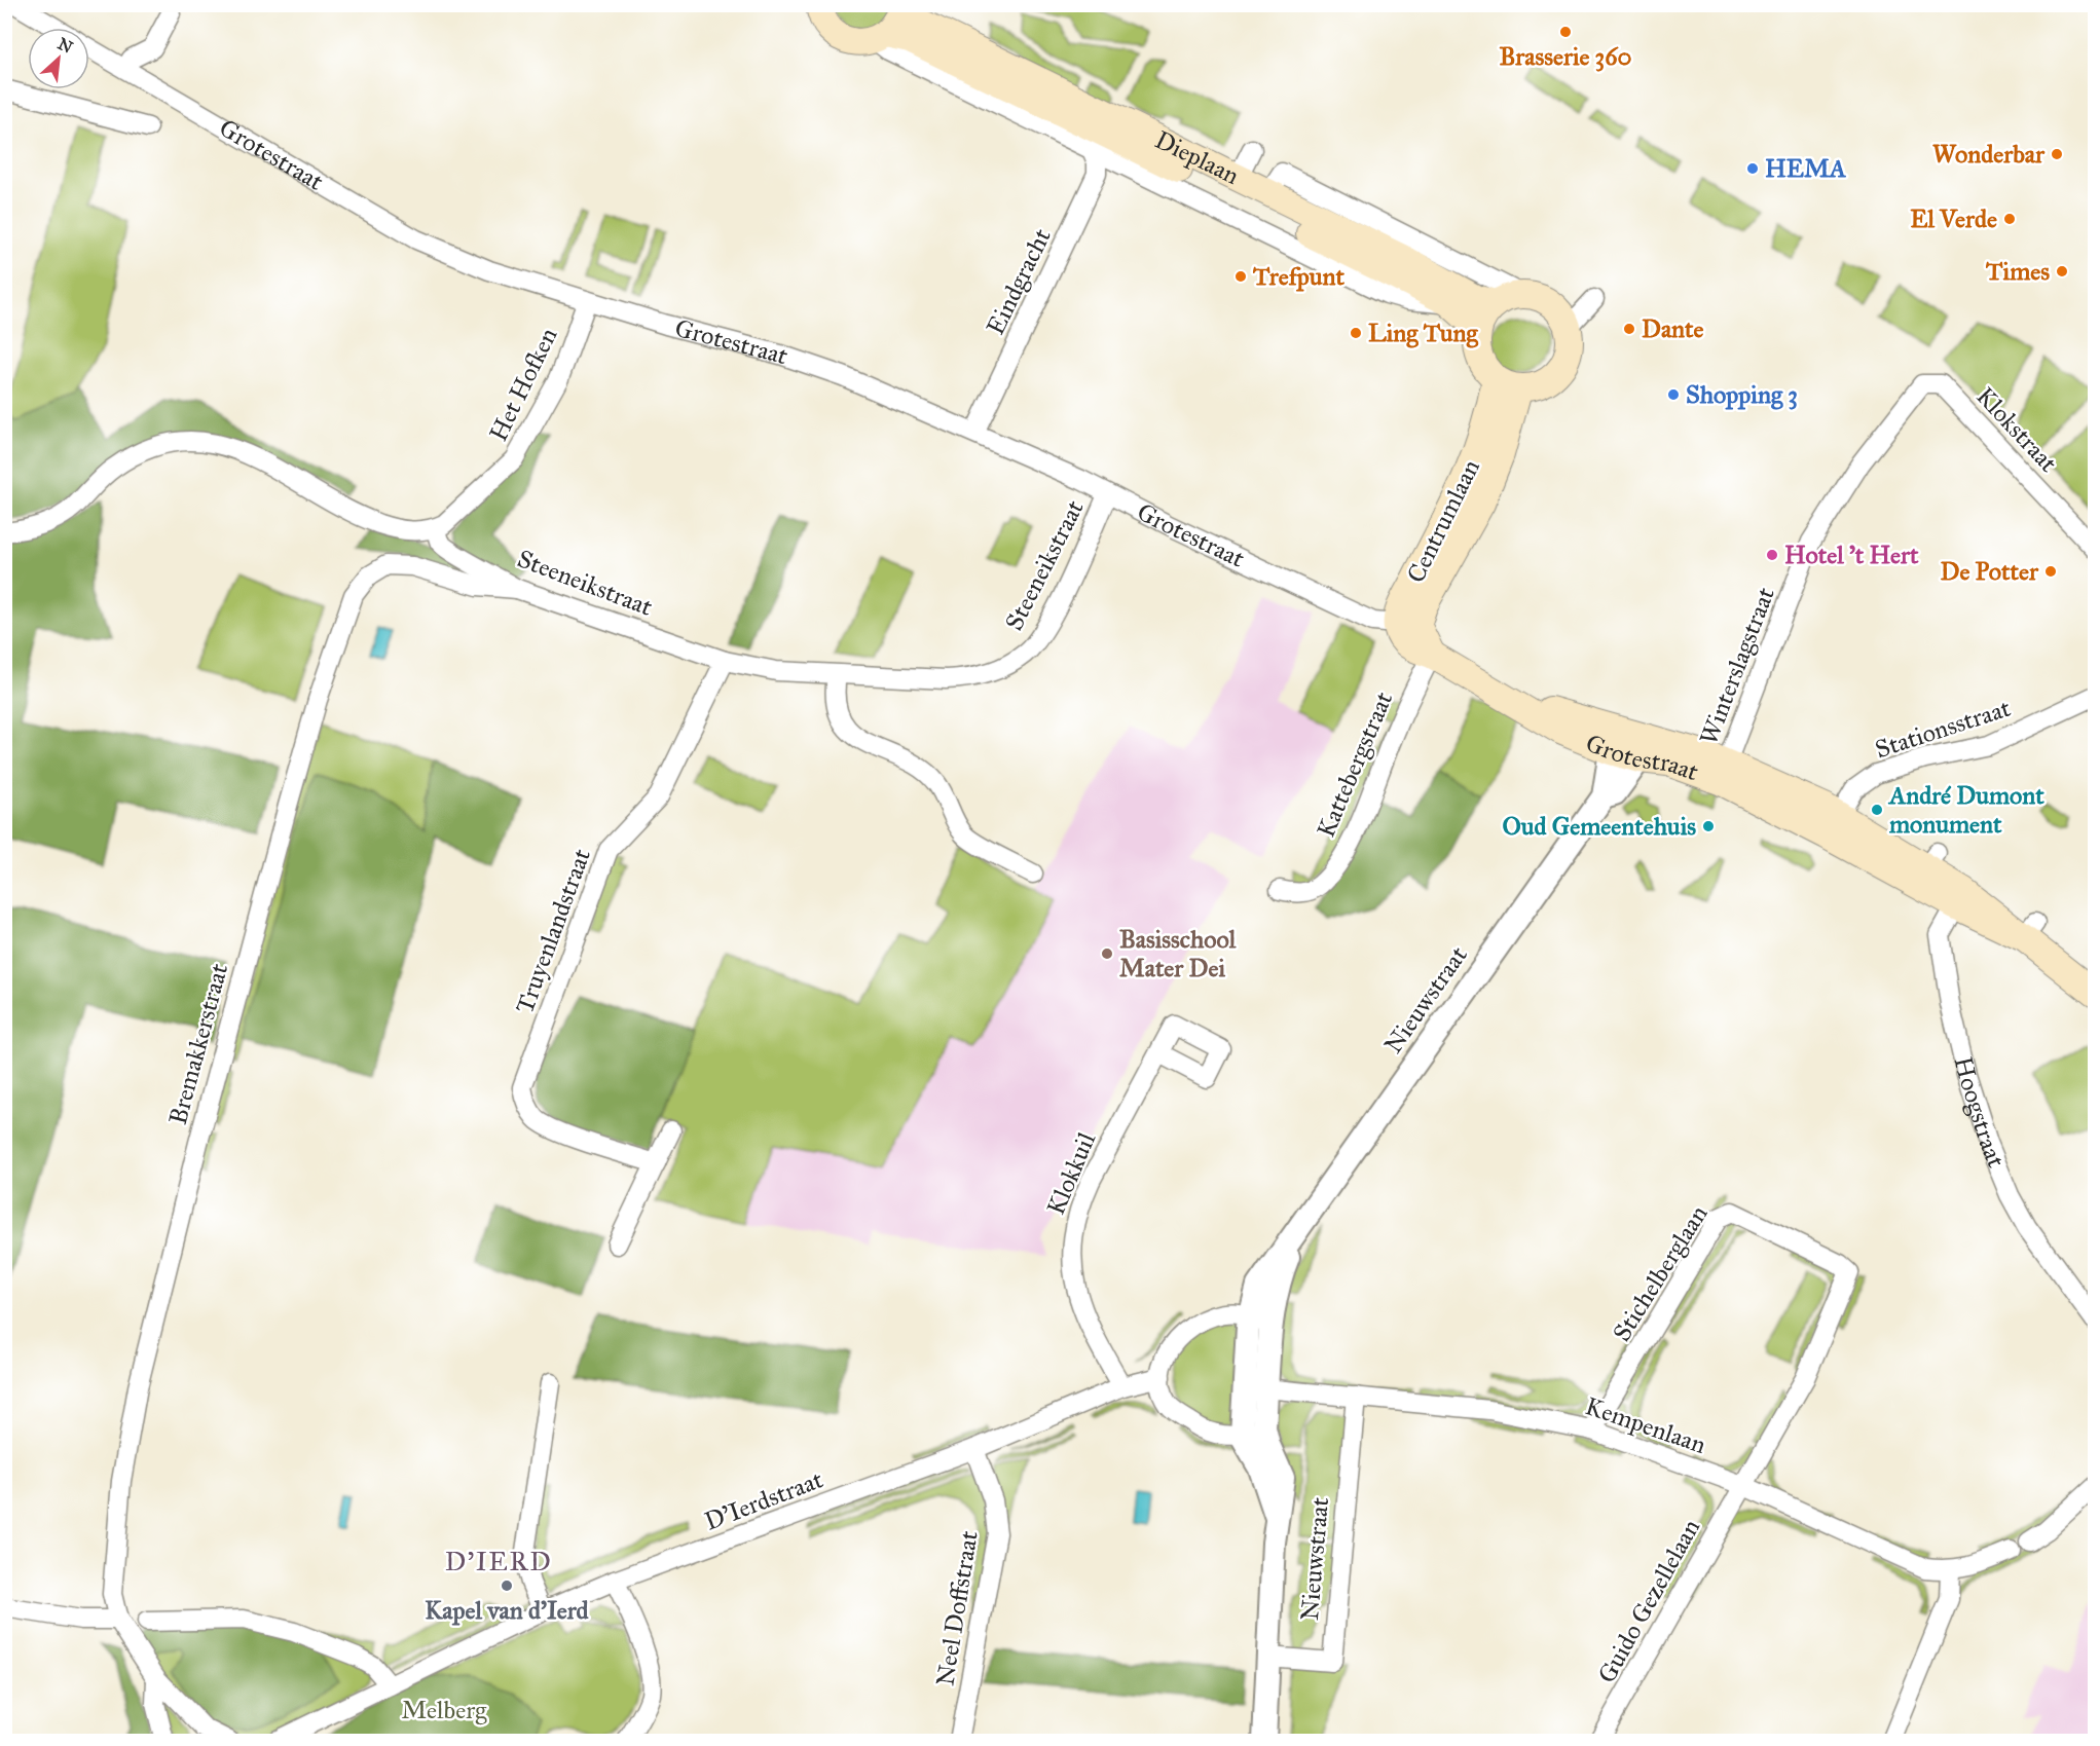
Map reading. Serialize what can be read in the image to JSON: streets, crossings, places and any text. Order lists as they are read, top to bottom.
{
  "streets": {
    "main road": ["Grotestraat", "Dieplaan", "Centrumlaan"],
    "street": [
      "Eindgracht",
      "Het Hofken",
      "Klokstraat",
      "Steeneikstraat",
      "Winterslagstraat",
      "Stationsstraat",
      "Kattebergstraat",
      "Truyenlandstraat",
      "Nieuwstraat",
      "Bremakkerstraat",
      "Hoogstraat",
      "Klokkuil",
      "Stichelberglaan",
      "Kempenlaan",
      "D'Ierdstraat",
      "Guido Gezellelaan",
      "Neel Doffstraat"
    ]
  },
  "crossings": [
    ["Grotestraat", "Eindgracht"],
    ["Grotestraat", "Het Hofken"],
    ["Grotestraat", "Centrumlaan"],
    ["Grotestraat", "Steeneikstraat"],
    ["Grotestraat", "Winterslagstraat"],
    ["Grotestraat", "Kattebergstraat"],
    ["Grotestraat", "Nieuwstraat"],
    ["Dieplaan", "Eindgracht"],
    ["Dieplaan", "Centrumlaan"],
    ["Het Hofken", "Steeneikstraat"],
    ["Klokstraat", "Winterslagstraat"],
    ["Steeneikstraat", "Truyenlandstraat"],
    ["Steeneikstraat", "Bremakkerstraat"],
    ["Nieuwstraat", "Kempenlaan"],
    ["Nieuwstraat", "D'Ierdstraat"],
    ["Klokkuil", "D'Ierdstraat"],
    ["Stichelberglaan", "Kempenlaan"],
    ["Stichelberglaan", "Guido Gezellelaan"],
    ["Kempenlaan", "D'Ierdstraat"],
    ["Kempenlaan", "Guido Gezellelaan"],
    ["D'Ierdstraat", "Neel Doffstraat"]
  ],
  "districts": ["D'IERD"],
  "parks": ["Melberg"],
  "places": [
    "Brasserie 360",
    "Wonderbar",
    "HEMA",
    "El Verde",
    "Times",
    "Trefpunt",
    "Dante",
    "Ling Tung",
    "Shopping 3",
    "Hotel 't Hert",
    "De Potter",
    "André Dumont monument",
    "Oud Gemeentehuis",
    "Basisschool Mater Dei",
    "Kapel van d'Ierd"
  ],
  "north": "top right"
}
